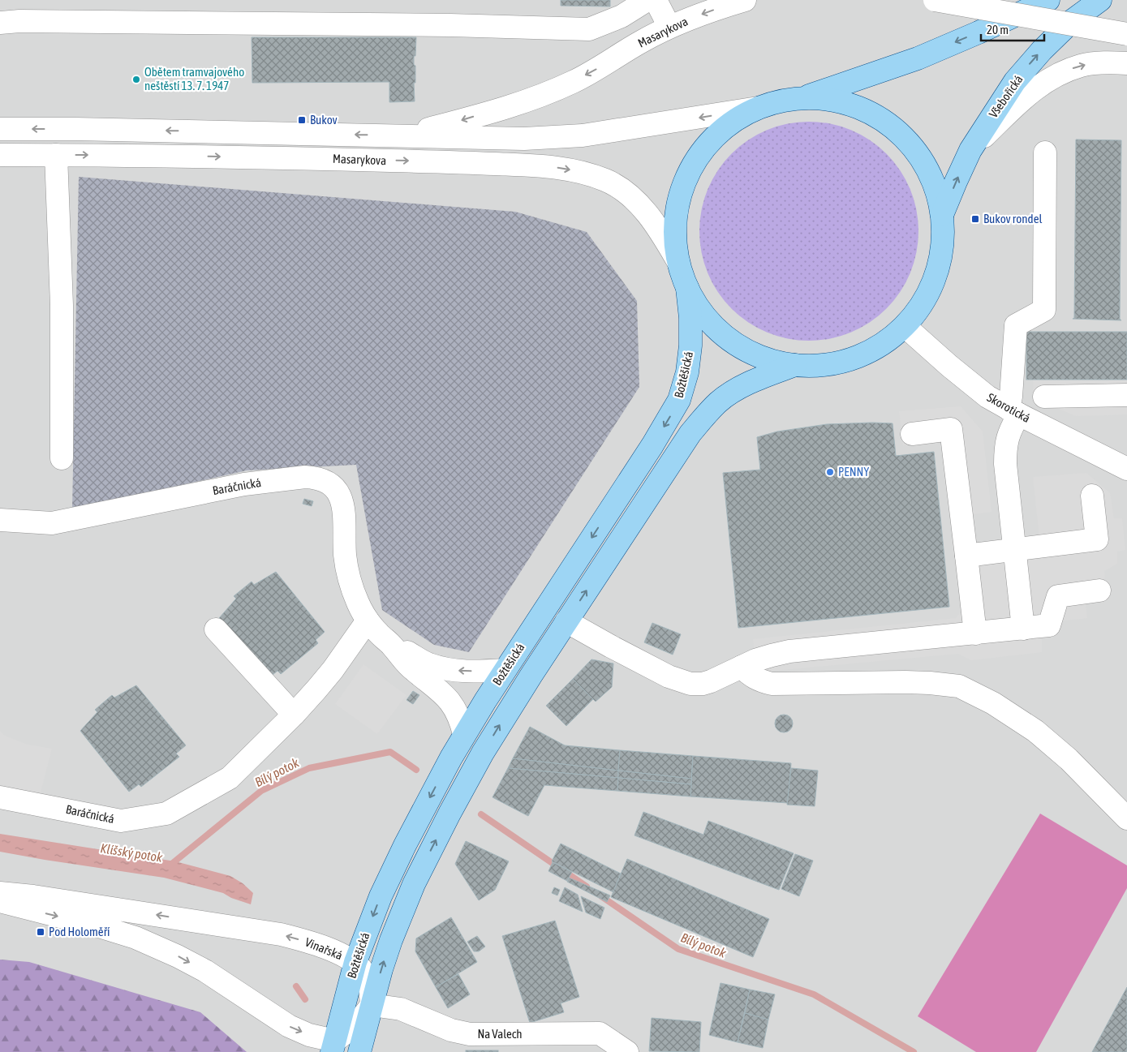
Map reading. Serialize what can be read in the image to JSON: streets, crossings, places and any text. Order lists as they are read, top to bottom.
{
  "streets": {
    "main road": ["Všebořická", "Božtěšická"],
    "street": [
      "Masarykova",
      "Skorotická",
      "Baráčnická",
      "Vinařská",
      "Na Valech"
    ]
  },
  "crossings": [
    ["Božtěšická", "Baráčnická"],
    ["Božtěšická", "Vinařská"],
    ["Božtěšická", "Na Valech"],
    ["Vinařská", "Na Valech"]
  ],
  "one_way": ["Všebořická"],
  "water": ["Bílý potok", "Klíšský potok"],
  "places": {
    "other": ["Obětem tramvajového neštěstí 13. 7. 1947", "PENNY"],
    "transit": ["Bukov", "Bukov rondel", "Pod Holoměří"]
  },
  "scale_bar": "20 m"
}
